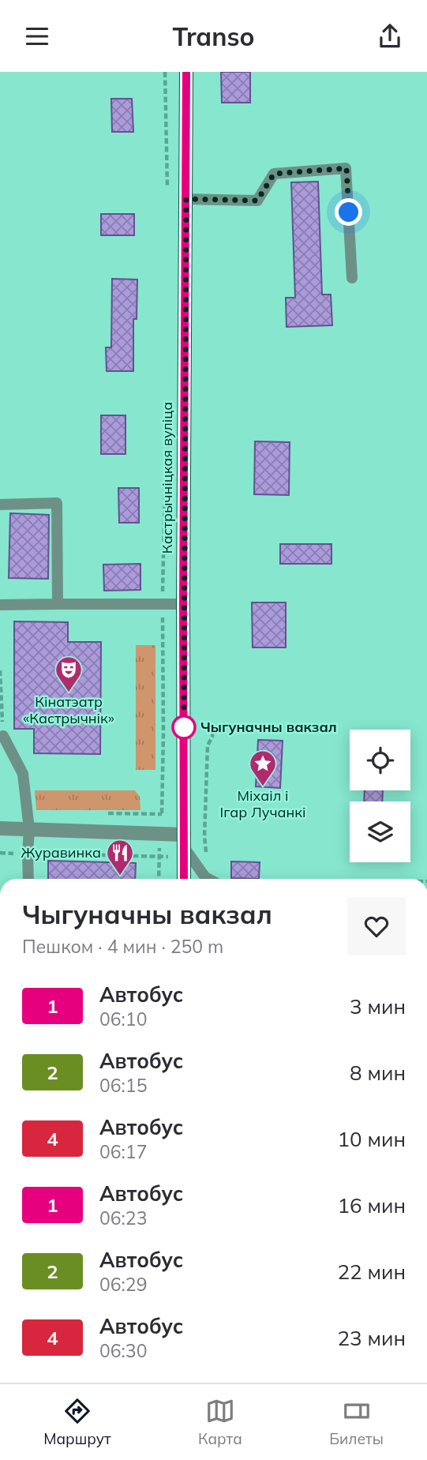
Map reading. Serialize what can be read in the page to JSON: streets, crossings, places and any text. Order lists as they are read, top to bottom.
{
  "streets": {
    "main road": ["Кастрычніцкая вуліца"]
  },
  "places": {
    "theatre": ["Кінатэатр «Кастрычнік»"],
    "other": ["Чыгуначны вакзал"],
    "place": ["Міхаіл і Ігар Лучанкі"],
    "restaurant": ["Журавинка"]
  },
  "lines": ["bus line 1"],
  "page": {
    "header": "Transo",
    "heading": ["Чыгуначны вакзал", "Пешком · 4 мин · 250 m"],
    "list": [
      {
        "mark": "1",
        "name": "Автобус",
        "note": "06:10",
        "value": "3 мин"
      },
      {
        "mark": "2",
        "name": "Автобус",
        "note": "06:15",
        "value": "8 мин"
      },
      {
        "mark": "4",
        "name": "Автобус",
        "note": "06:17",
        "value": "10 мин"
      },
      {
        "mark": "1",
        "name": "Автобус",
        "note": "06:23",
        "value": "16 мин"
      },
      {
        "mark": "2",
        "name": "Автобус",
        "note": "06:29",
        "value": "22 мин"
      },
      {
        "mark": "4",
        "name": "Автобус",
        "note": "06:30",
        "value": "23 мин"
      }
    ],
    "tabs": ["Маршрут", "Карта", "Билеты"]
  }
}
